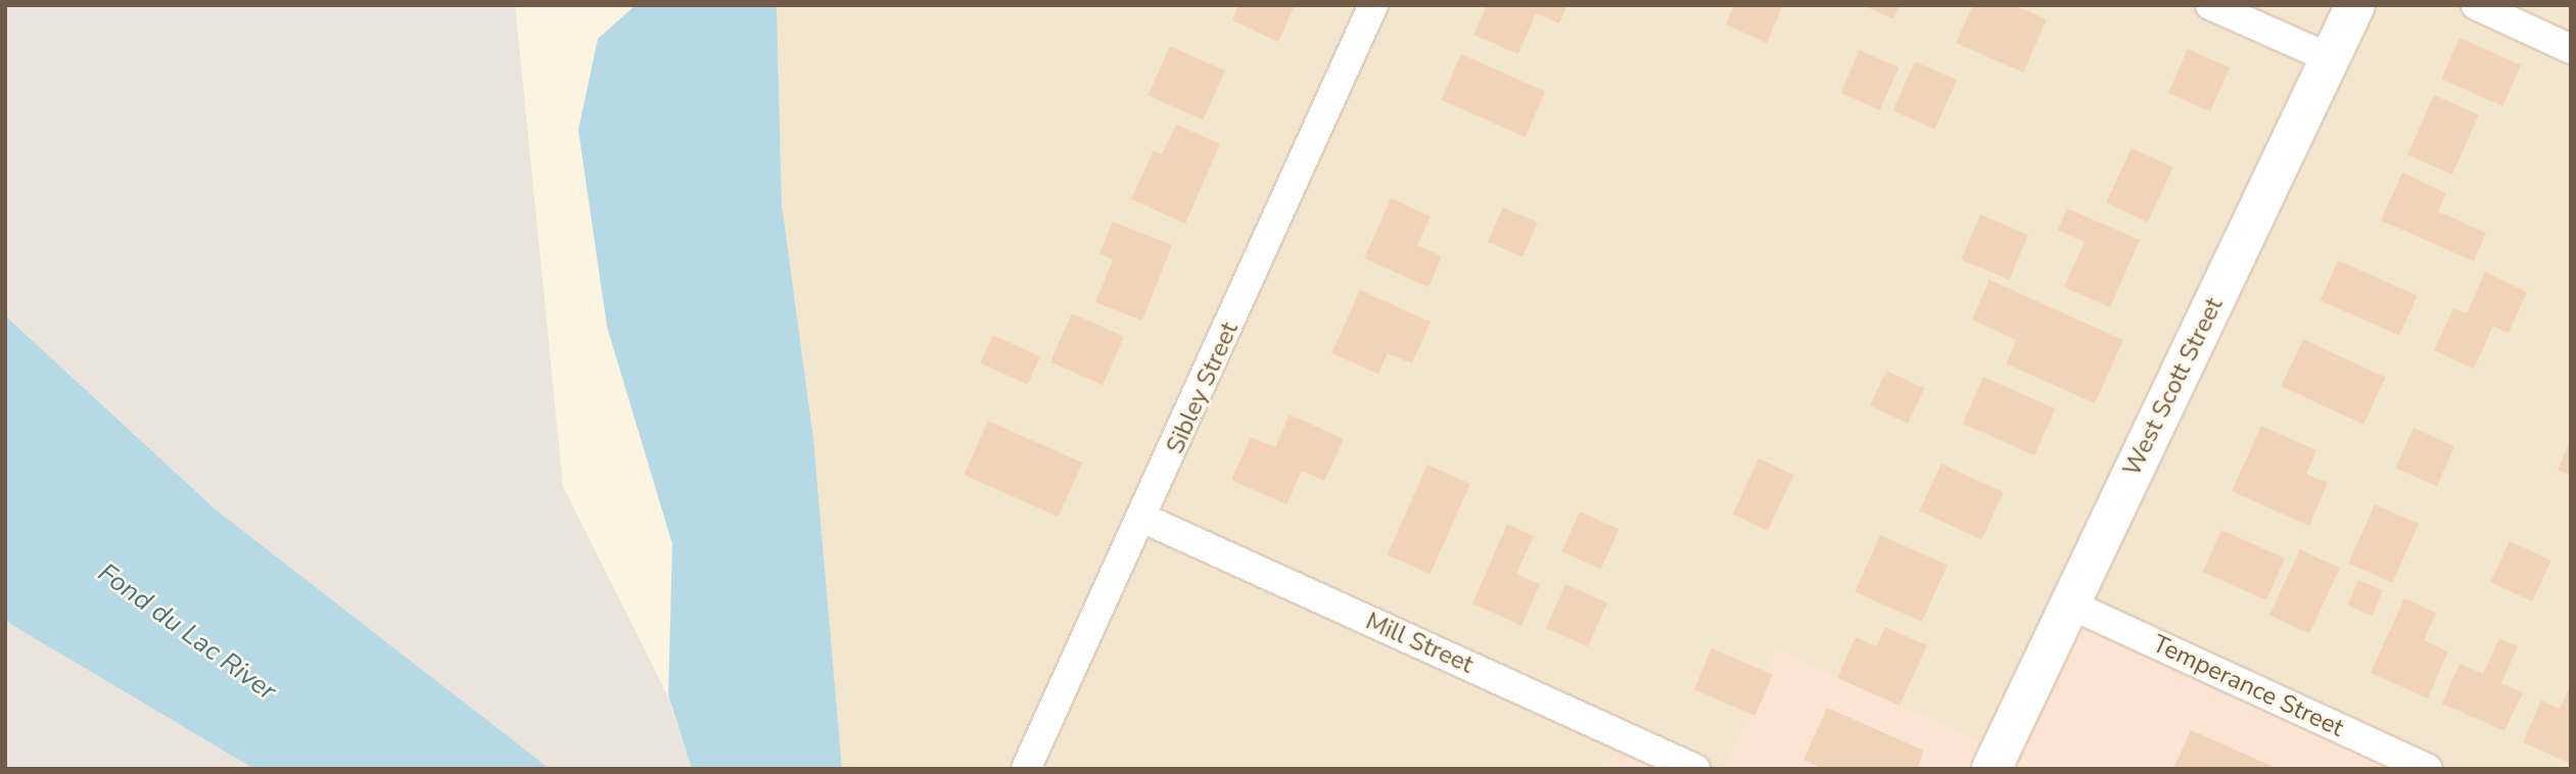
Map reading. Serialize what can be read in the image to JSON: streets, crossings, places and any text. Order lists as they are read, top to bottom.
{
  "streets": {
    "main road": ["West Scott Street"],
    "street": ["Sibley Street", "Mill Street", "Temperance Street"]
  },
  "crossings": [
    ["West Scott Street", "Temperance Street"],
    ["Sibley Street", "Mill Street"]
  ],
  "water": ["Fond du Lac River"]
}
